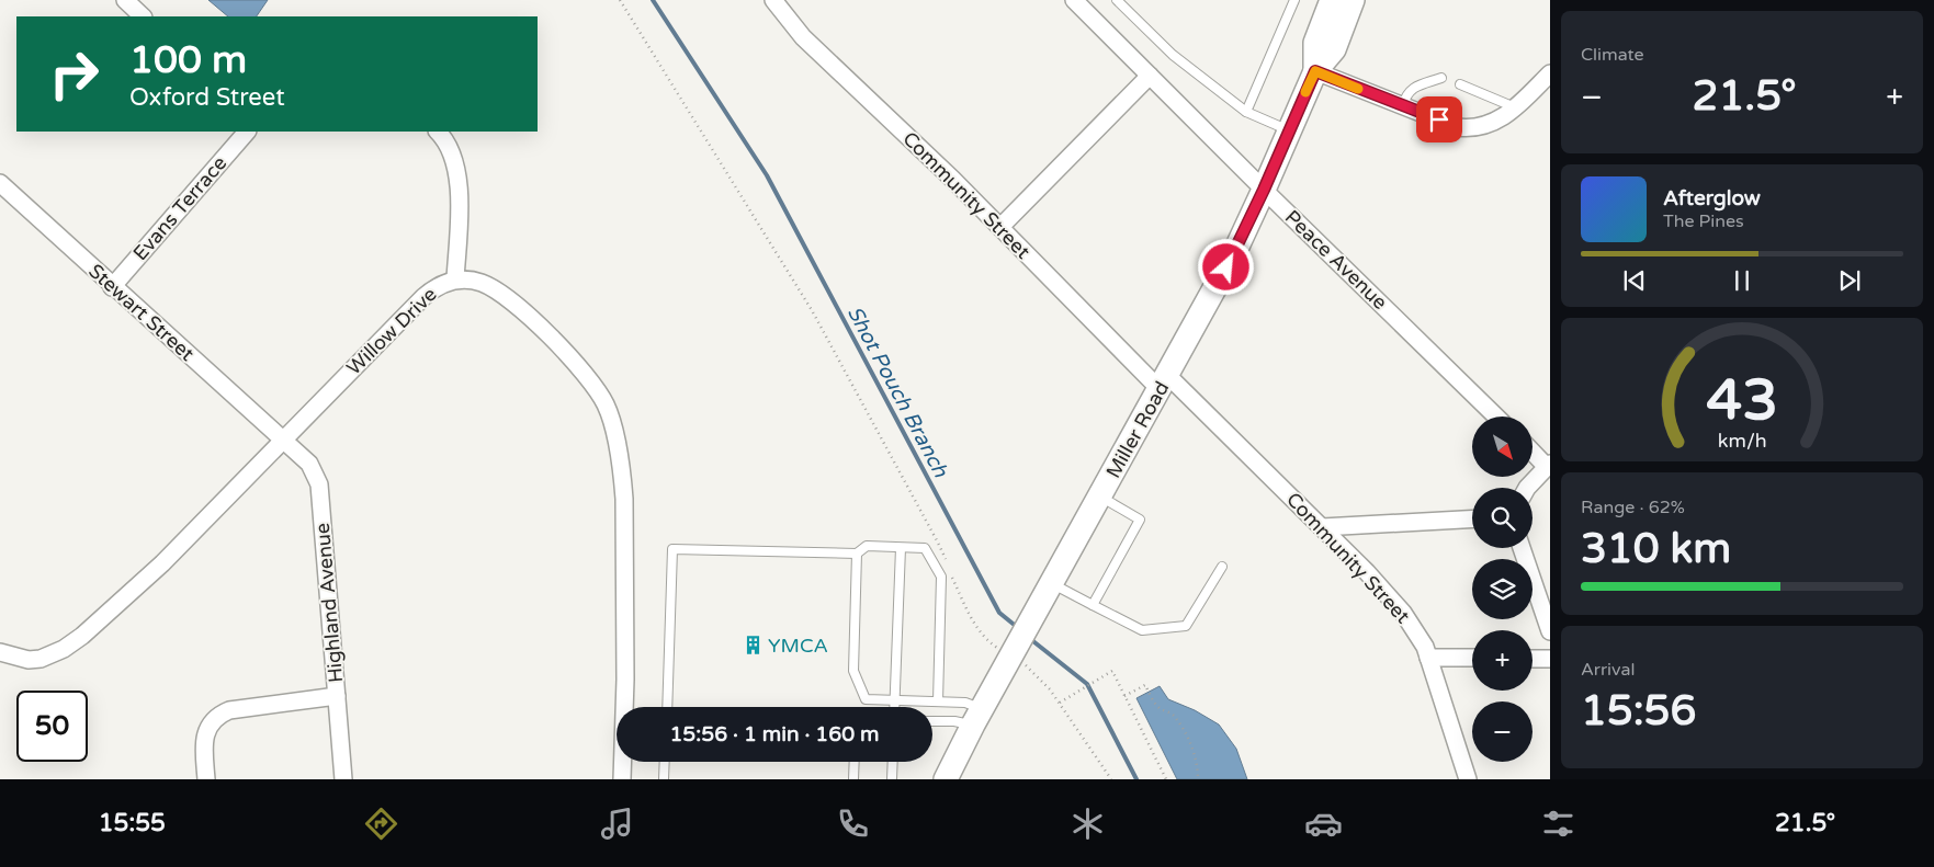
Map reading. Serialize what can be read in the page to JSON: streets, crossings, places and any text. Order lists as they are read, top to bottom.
{
  "streets": {
    "main road": ["Miller Road"],
    "street": [
      "Community Street",
      "Evans Terrace",
      "Peace Avenue",
      "Stewart Street",
      "Willow Drive",
      "Highland Avenue"
    ]
  },
  "crossings": [
    ["Community Street", "Miller Road"],
    ["Evans Terrace", "Stewart Street"],
    ["Peace Avenue", "Miller Road"],
    ["Stewart Street", "Willow Drive"],
    ["Stewart Street", "Highland Avenue"],
    ["Willow Drive", "Highland Avenue"]
  ],
  "water": ["Shot Pouch Branch"],
  "places": {
    "building": ["YMCA"]
  },
  "north": "bottom right",
  "page": {
    "tile": [
      "Climate",
      ["Range · 62%", "310 km"],
      ["Arrival", "15:56"]
    ],
    "turn": ["100 m", "Oxford Street"],
    "heat": ["−", "21.5°", "+"],
    "song": ["Afterglow", "The Pines"],
    "map_buttons": ["+", "−"],
    "limit": "50",
    "trip": "15:56 · 1 min · 160 m",
    "tabs": ["15:55", "21.5°"],
    "gauge": ["43", "km/h"]
  }
}
